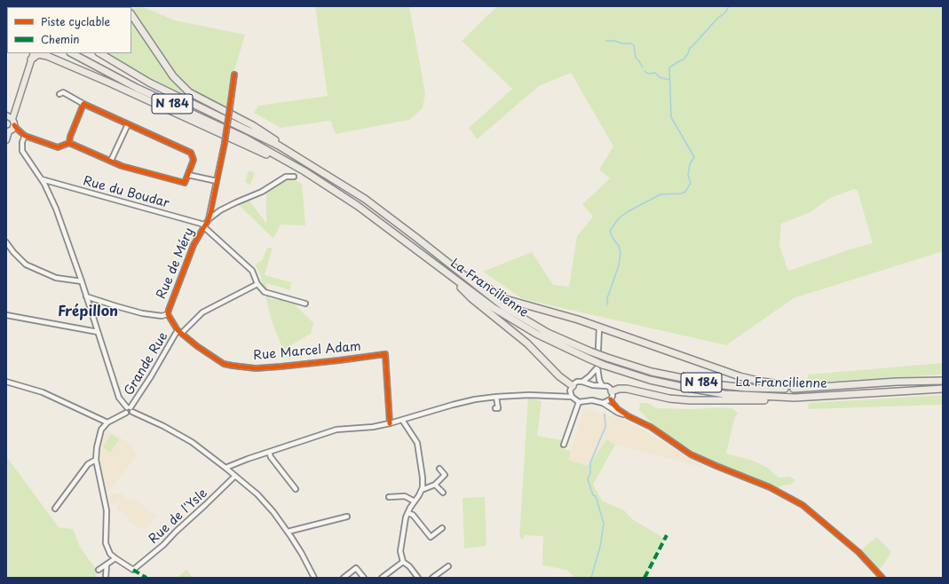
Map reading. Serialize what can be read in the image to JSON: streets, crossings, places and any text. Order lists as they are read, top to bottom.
{
  "streets": {
    "highway": ["N 184", "La Francilienne"],
    "street": [
      "Rue du Boudar",
      "Rue de Méry",
      "Rue Marcel Adam",
      "Grande Rue",
      "Rue de l'Ysle"
    ]
  },
  "crossings": [
    ["Rue du Boudar", "Rue de Méry"],
    ["Rue de Méry", "Rue Marcel Adam"],
    ["Rue de Méry", "Grande Rue"],
    ["Rue Marcel Adam", "Grande Rue"]
  ],
  "districts": ["Frépillon"],
  "legend": ["Piste cyclable", "Chemin"]
}
